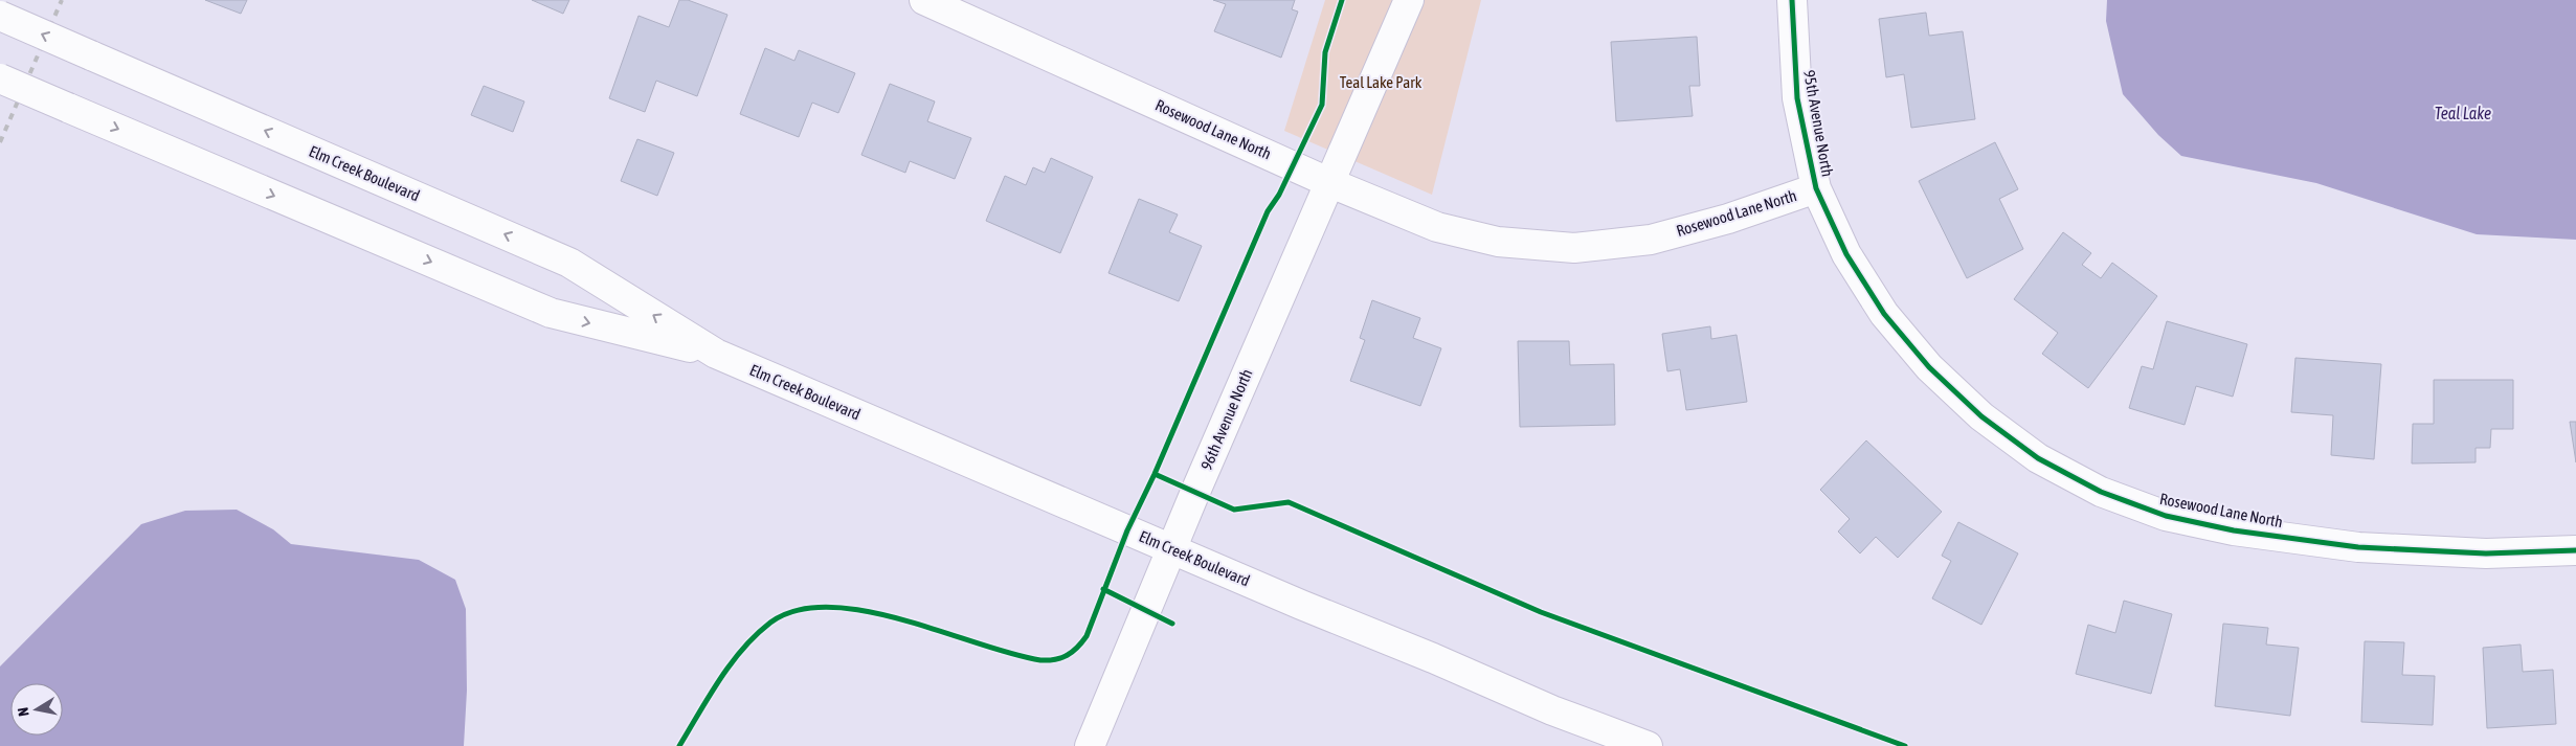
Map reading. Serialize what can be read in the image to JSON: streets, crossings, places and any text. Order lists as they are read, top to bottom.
{
  "streets": {
    "street": [
      "95th Avenue North",
      "Rosewood Lane North",
      "Elm Creek Boulevard",
      "96th Avenue North"
    ]
  },
  "crossings": [
    ["95th Avenue North", "Rosewood Lane North"],
    ["Rosewood Lane North", "96th Avenue North"],
    ["Elm Creek Boulevard", "96th Avenue North"]
  ],
  "water": ["Teal Lake"],
  "parks": ["Teal Lake Park"],
  "north": "left"
}
